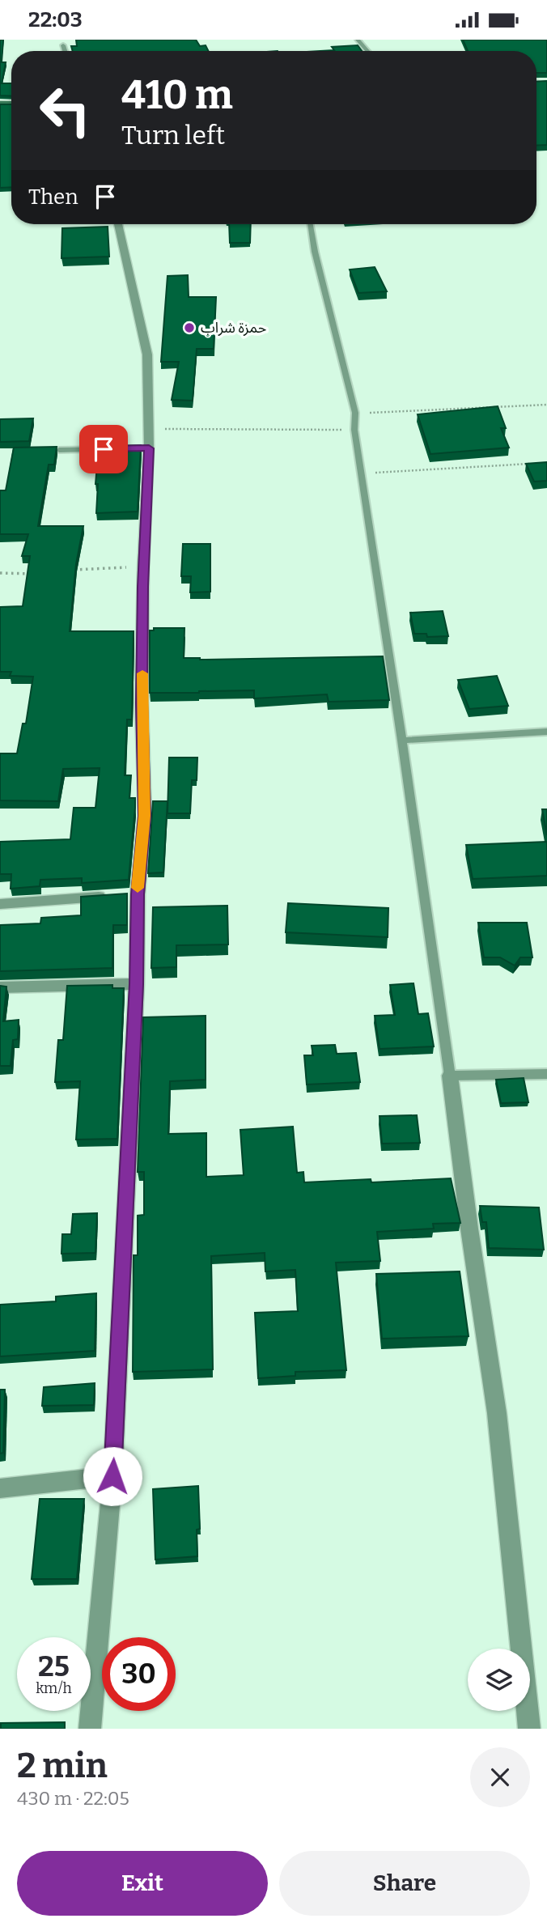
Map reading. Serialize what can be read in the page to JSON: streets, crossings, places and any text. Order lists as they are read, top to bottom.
{
  "places": ["حمزة شراب"],
  "page": {
    "status": "22:03",
    "turn": ["410 m", "Turn left"],
    "then": "Then",
    "speed": "25 km/h",
    "limit": "30",
    "heading": ["2 min", "430 m · 22:05"],
    "buttons": ["Exit", "Share"]
  }
}
